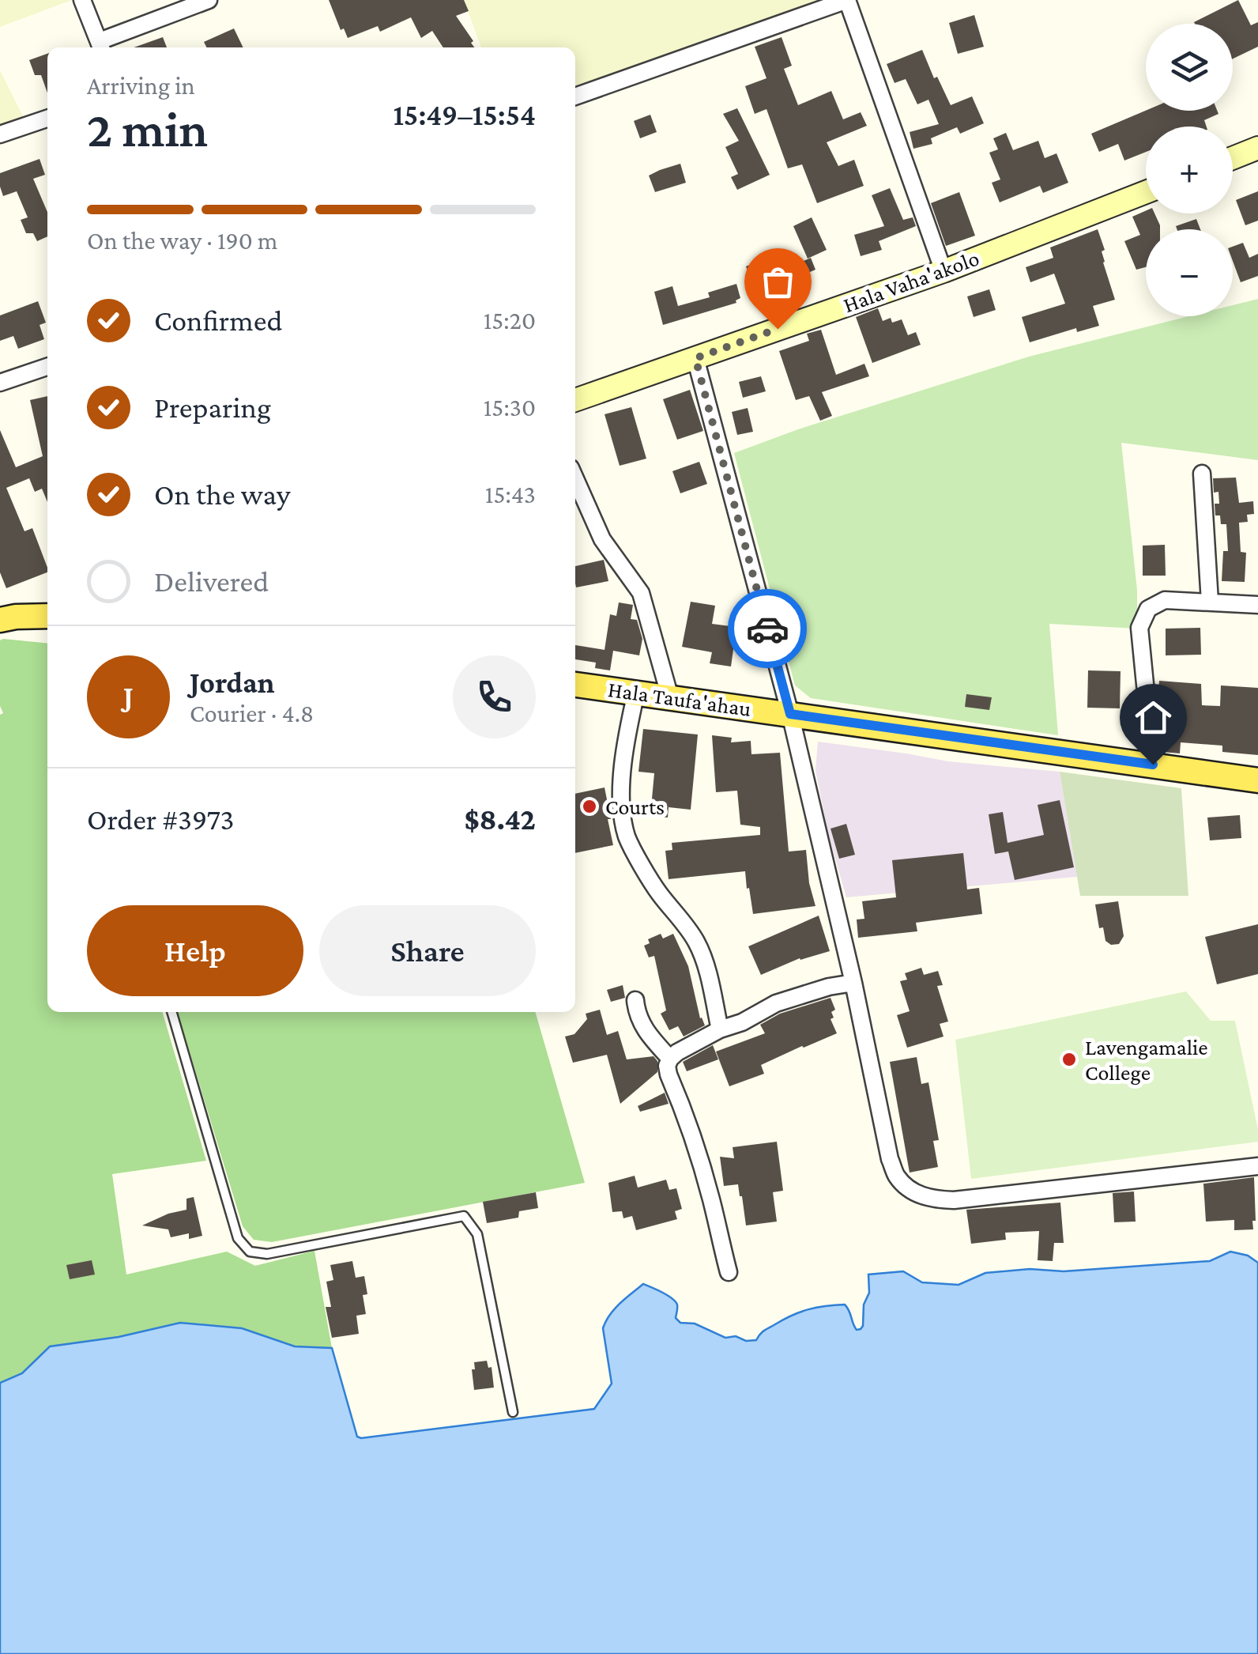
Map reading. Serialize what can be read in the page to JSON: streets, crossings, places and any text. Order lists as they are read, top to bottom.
{
  "streets": {
    "main road": ["Hala Vaha'akolo", "Hala Taufa'ahau"]
  },
  "places": ["Courts", "Lavengamalie College"],
  "page": {
    "map_buttons": ["+", "−"],
    "heading": ["2 min", "Arriving in", "15:49–15:54"],
    "panel": [
      "Jordan",
      "Courier · 4.8",
      "Order #3973",
      "$8.42"
    ],
    "bar": "On the way · 190 m",
    "list": [
      ["Confirmed", "15:20"],
      ["Preparing", "15:30"],
      ["On the way", "15:43"],
      "Delivered"
    ],
    "round": "J",
    "buttons": ["Help", "Share"]
  }
}
